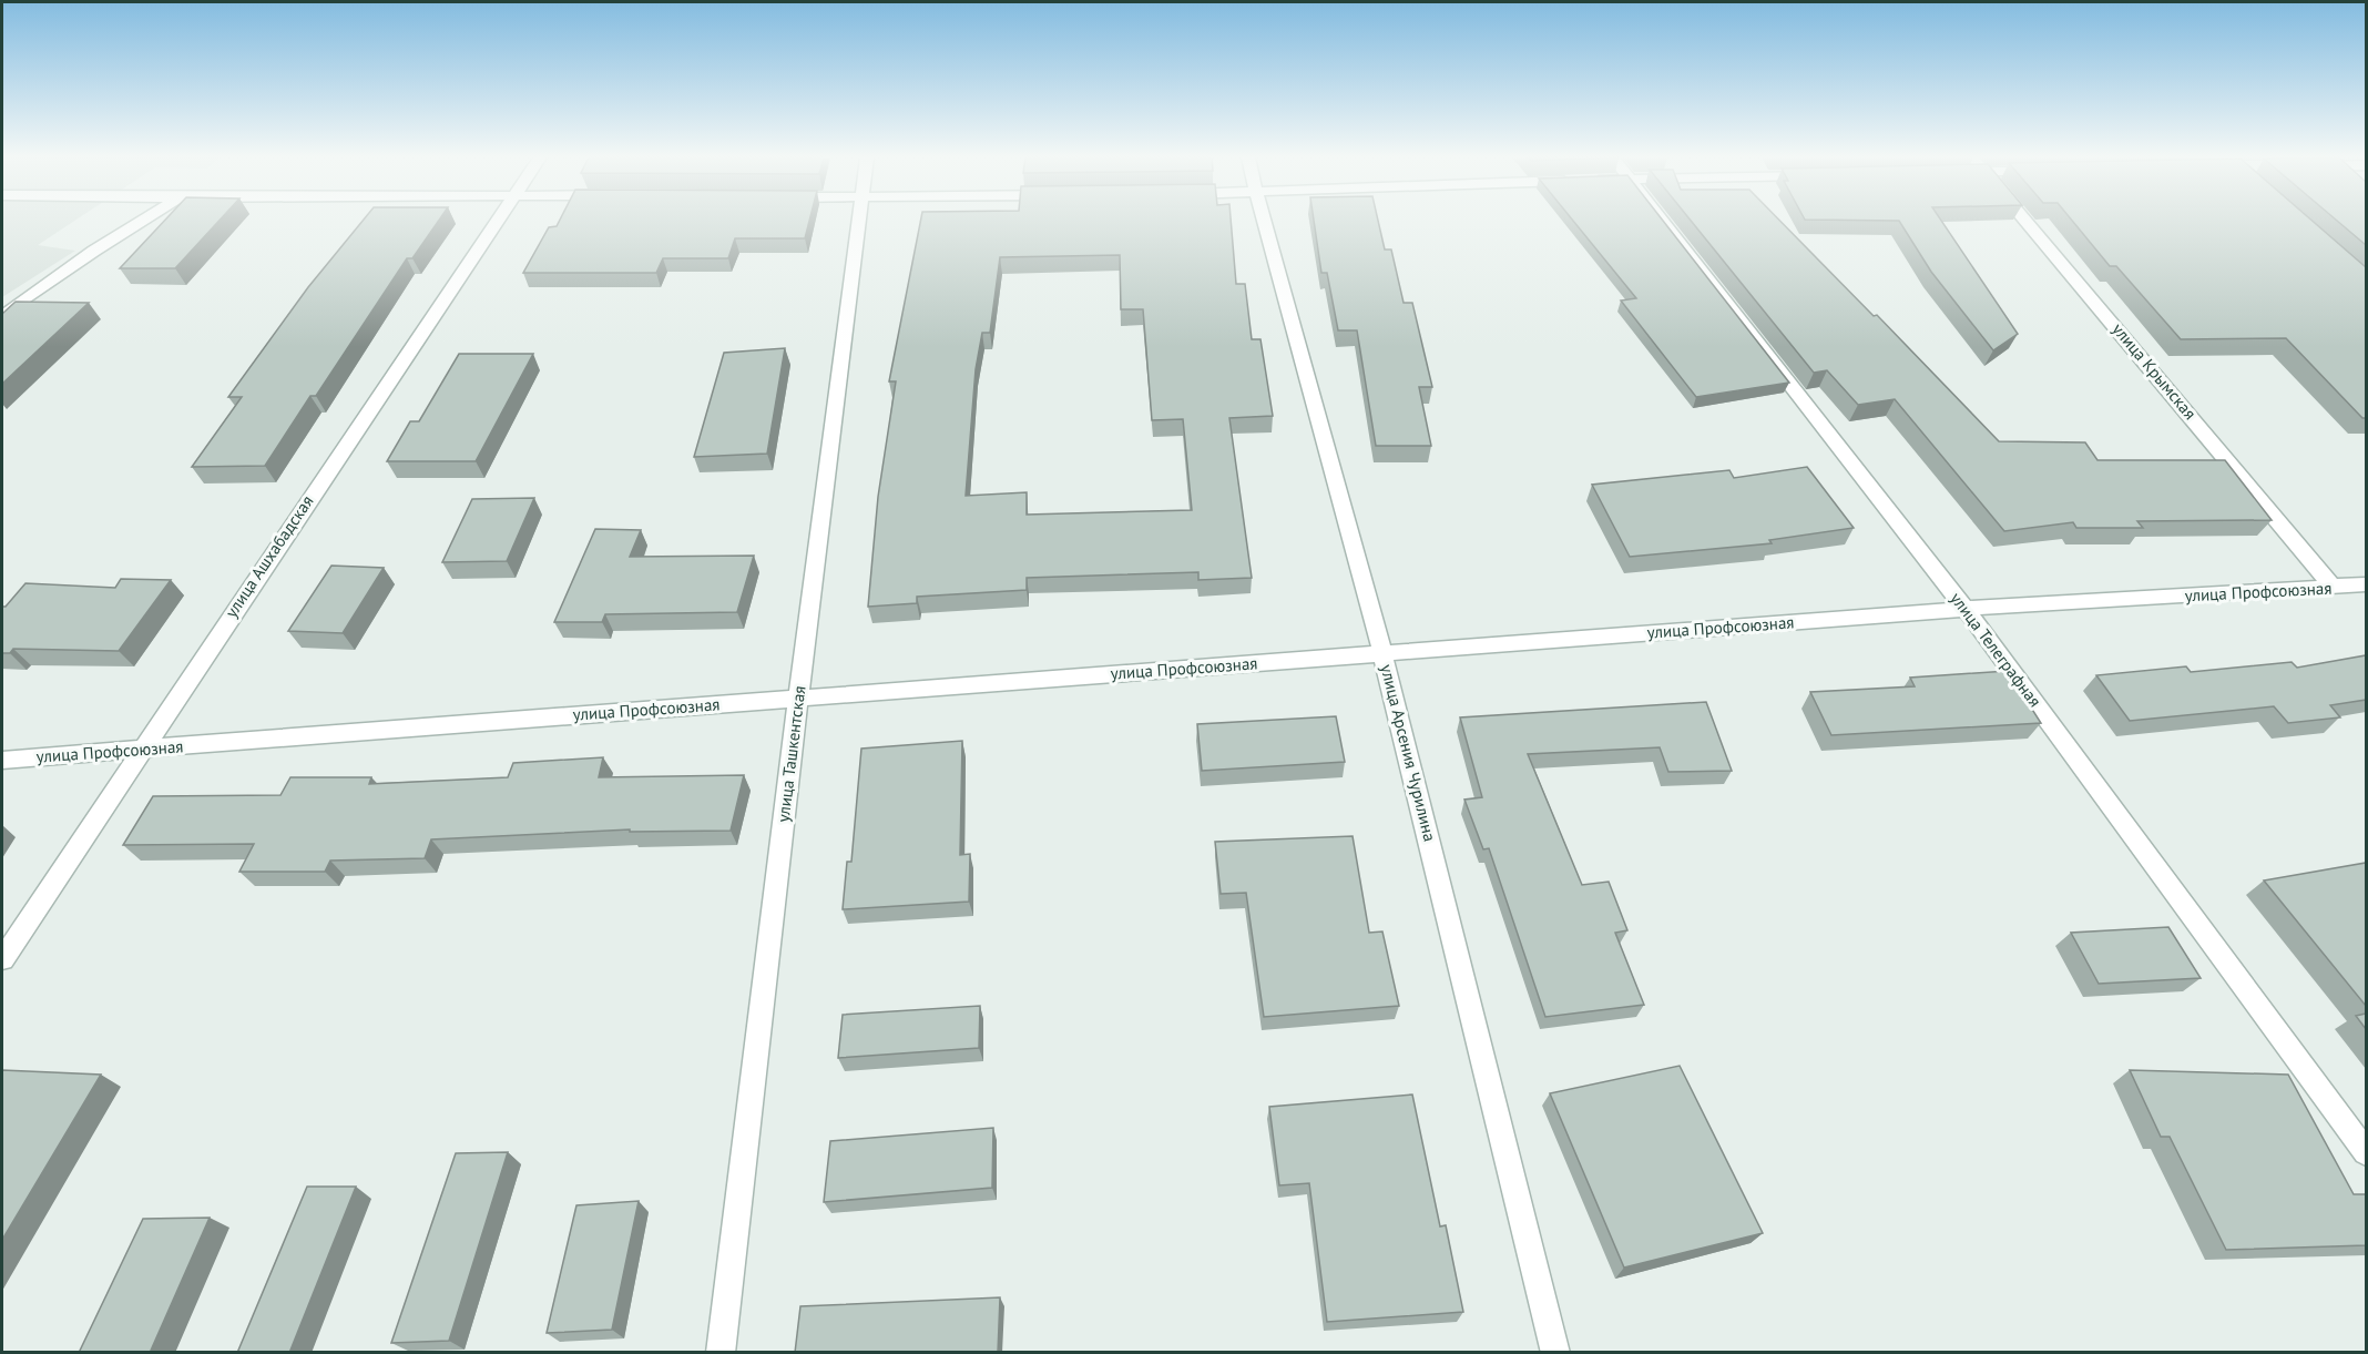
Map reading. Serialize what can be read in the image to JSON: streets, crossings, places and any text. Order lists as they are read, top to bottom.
{
  "streets": {
    "street": [
      "улица Крымская",
      "улица Ашхабадская",
      "улица Профсоюзная",
      "улица Телеграфная",
      "улица Арсения Чурилина",
      "улица Ташкентская"
    ]
  },
  "crossings": [
    ["улица Крымская", "улица Профсоюзная"],
    ["улица Ашхабадская", "улица Профсоюзная"],
    ["улица Профсоюзная", "улица Телеграфная"],
    ["улица Профсоюзная", "улица Арсения Чурилина"],
    ["улица Профсоюзная", "улица Ташкентская"]
  ]
}
